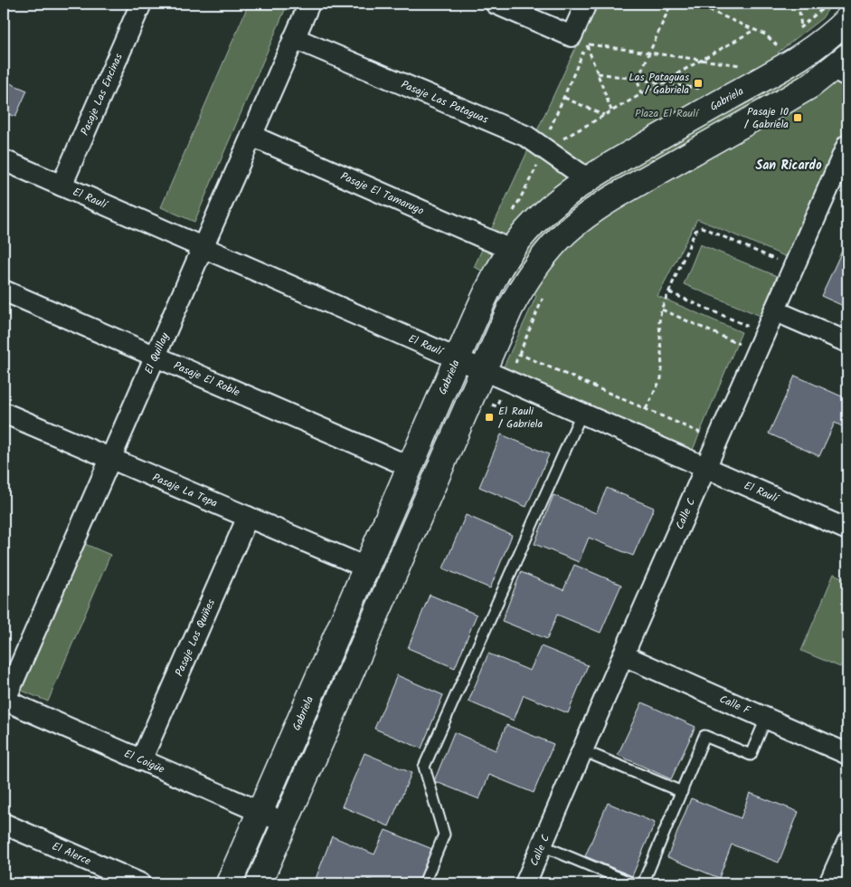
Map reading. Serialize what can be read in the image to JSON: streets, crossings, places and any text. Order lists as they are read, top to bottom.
{
  "streets": {
    "street": [
      "Pasaje Las Encinas",
      "Gabriela",
      "Pasaje Las Pataguas",
      "Pasaje El Tamarugo",
      "El Raulí",
      "El Quillay",
      "Pasaje El Roble",
      "Pasaje La Tepa",
      "Calle C",
      "Pasaje Los Quiñes",
      "Calle F",
      "El Coigüe",
      "El Alerce"
    ]
  },
  "crossings": [
    ["Pasaje Las Encinas", "El Raulí"],
    ["Gabriela", "Pasaje Las Pataguas"],
    ["Gabriela", "Pasaje El Tamarugo"],
    ["Gabriela", "El Raulí"],
    ["Gabriela", "Pasaje El Roble"],
    ["Gabriela", "Pasaje La Tepa"],
    ["Gabriela", "El Coigüe"],
    ["Pasaje Las Pataguas", "El Quillay"],
    ["Pasaje El Tamarugo", "El Quillay"],
    ["El Raulí", "El Quillay"],
    ["El Raulí", "Calle C"],
    ["El Quillay", "Pasaje El Roble"],
    ["El Quillay", "Pasaje La Tepa"],
    ["El Quillay", "El Coigüe"],
    ["Pasaje La Tepa", "Pasaje Los Quiñes"],
    ["Calle C", "Calle F"],
    ["Pasaje Los Quiñes", "El Coigüe"]
  ],
  "districts": ["San Ricardo"],
  "parks": ["Plaza El Raulí"],
  "places": {
    "transit": ["Las Pataguas / Gabriela", "Pasaje 10 / Gabriela", "El Rauli / Gabriela"]
  }
}
